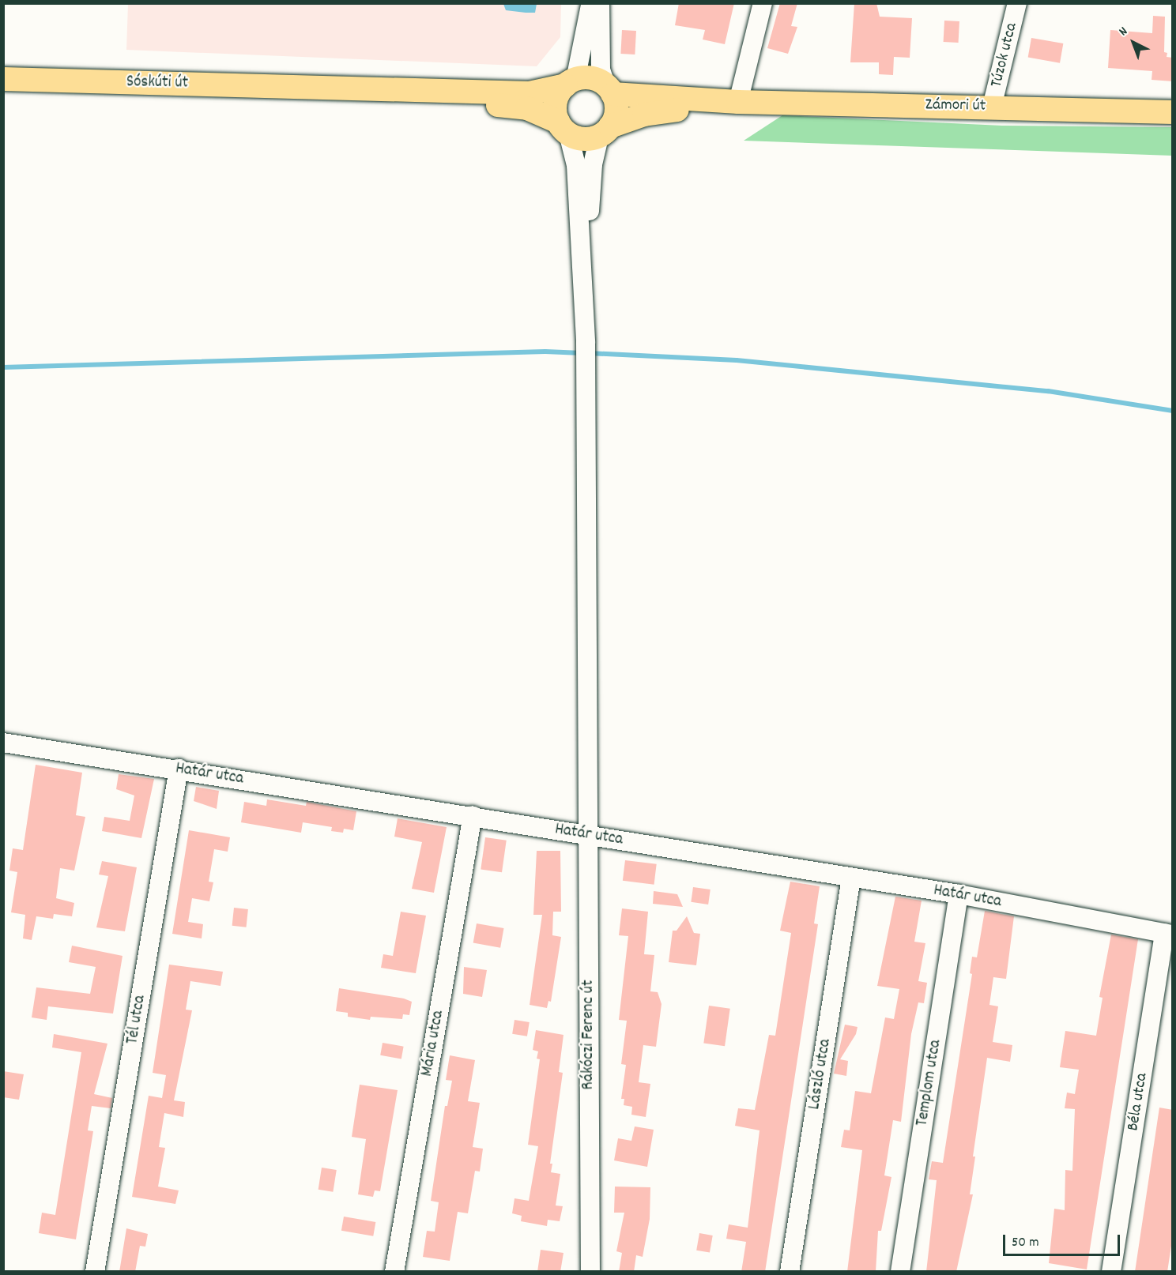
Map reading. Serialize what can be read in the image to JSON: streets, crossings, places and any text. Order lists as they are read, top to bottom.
{
  "streets": {
    "main road": ["Sóskúti út", "Zámori út"],
    "street": [
      "Túzok utca",
      "Határ utca",
      "Tél utca",
      "Rákóczi Ferenc út",
      "Mária utca",
      "László utca",
      "Templom utca",
      "Béla utca"
    ]
  },
  "crossings": [
    ["Túzok utca", "Zámori út"],
    ["Sóskúti út", "Zámori út"],
    ["Határ utca", "Tél utca"],
    ["Határ utca", "Rákóczi Ferenc út"],
    ["Határ utca", "Mária utca"],
    ["Határ utca", "László utca"],
    ["Határ utca", "Templom utca"],
    ["Határ utca", "Béla utca"]
  ],
  "scale_bar": "50 m",
  "north": "top left"
}
